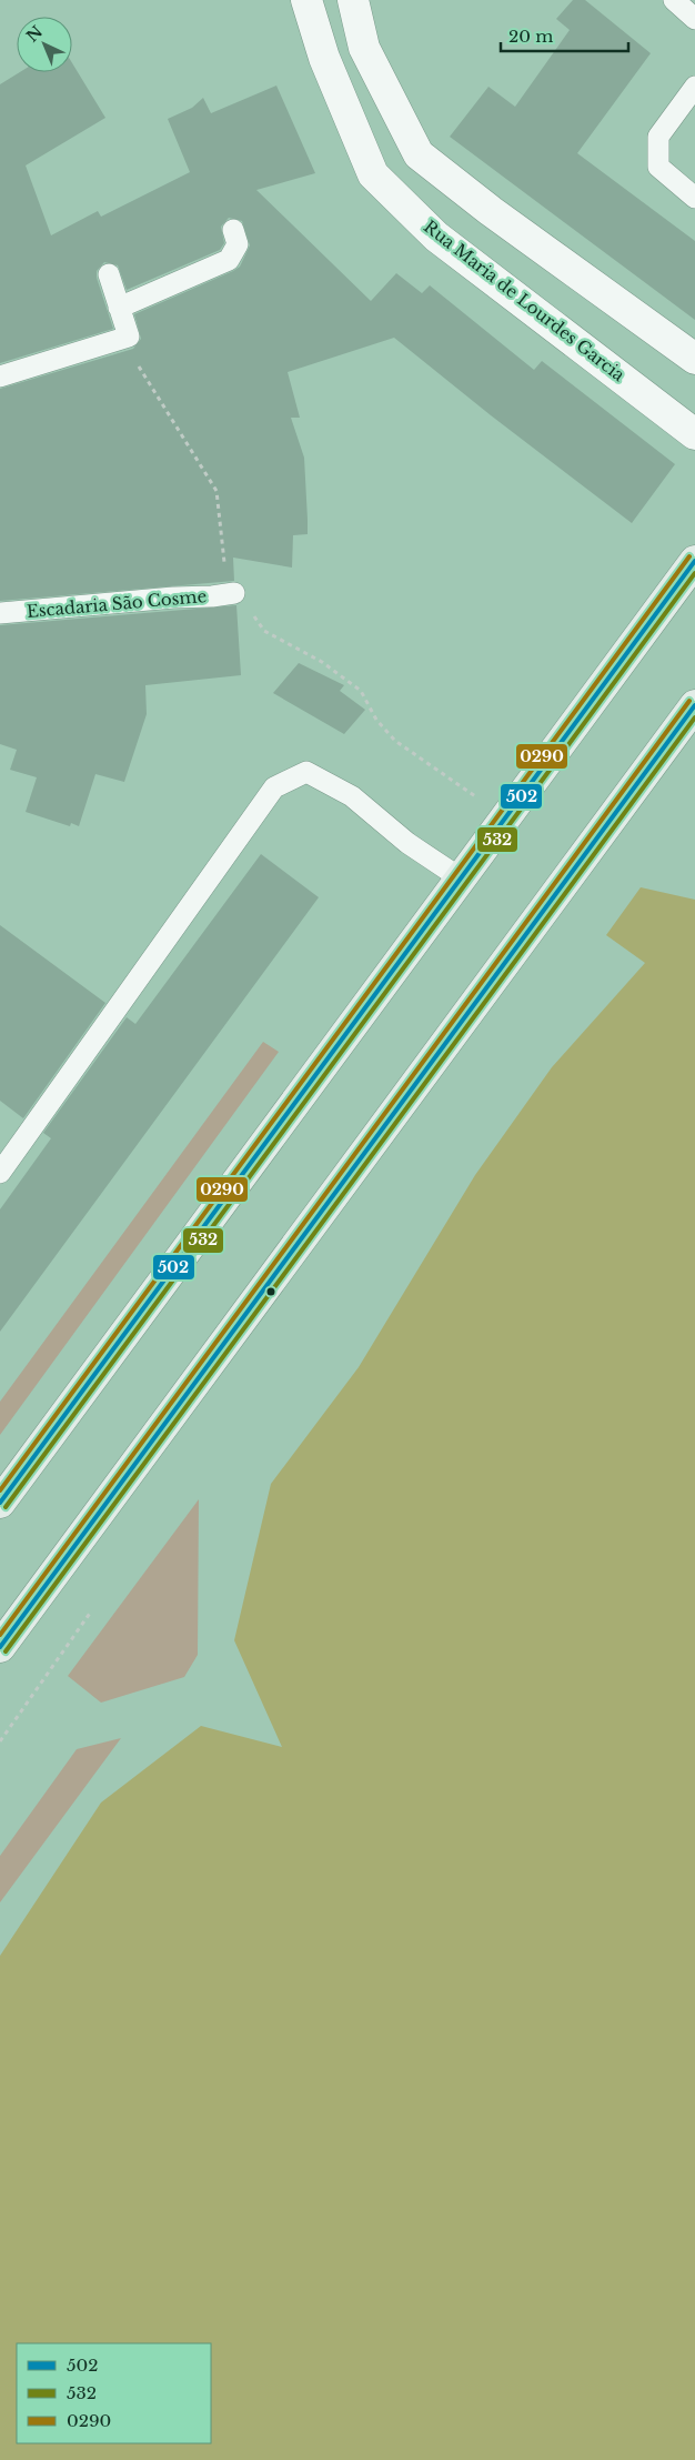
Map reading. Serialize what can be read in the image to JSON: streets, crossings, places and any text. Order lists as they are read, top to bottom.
{
  "streets": {
    "street": ["Rua Maria de Lourdes Garcia"],
    "lane": ["Escadaria São Cosme"]
  },
  "lines": ["transit line 0290", "transit line 502", "transit line 532"],
  "legend": ["502", "532", "0290"],
  "scale_bar": "20 m",
  "north": "top left"
}
